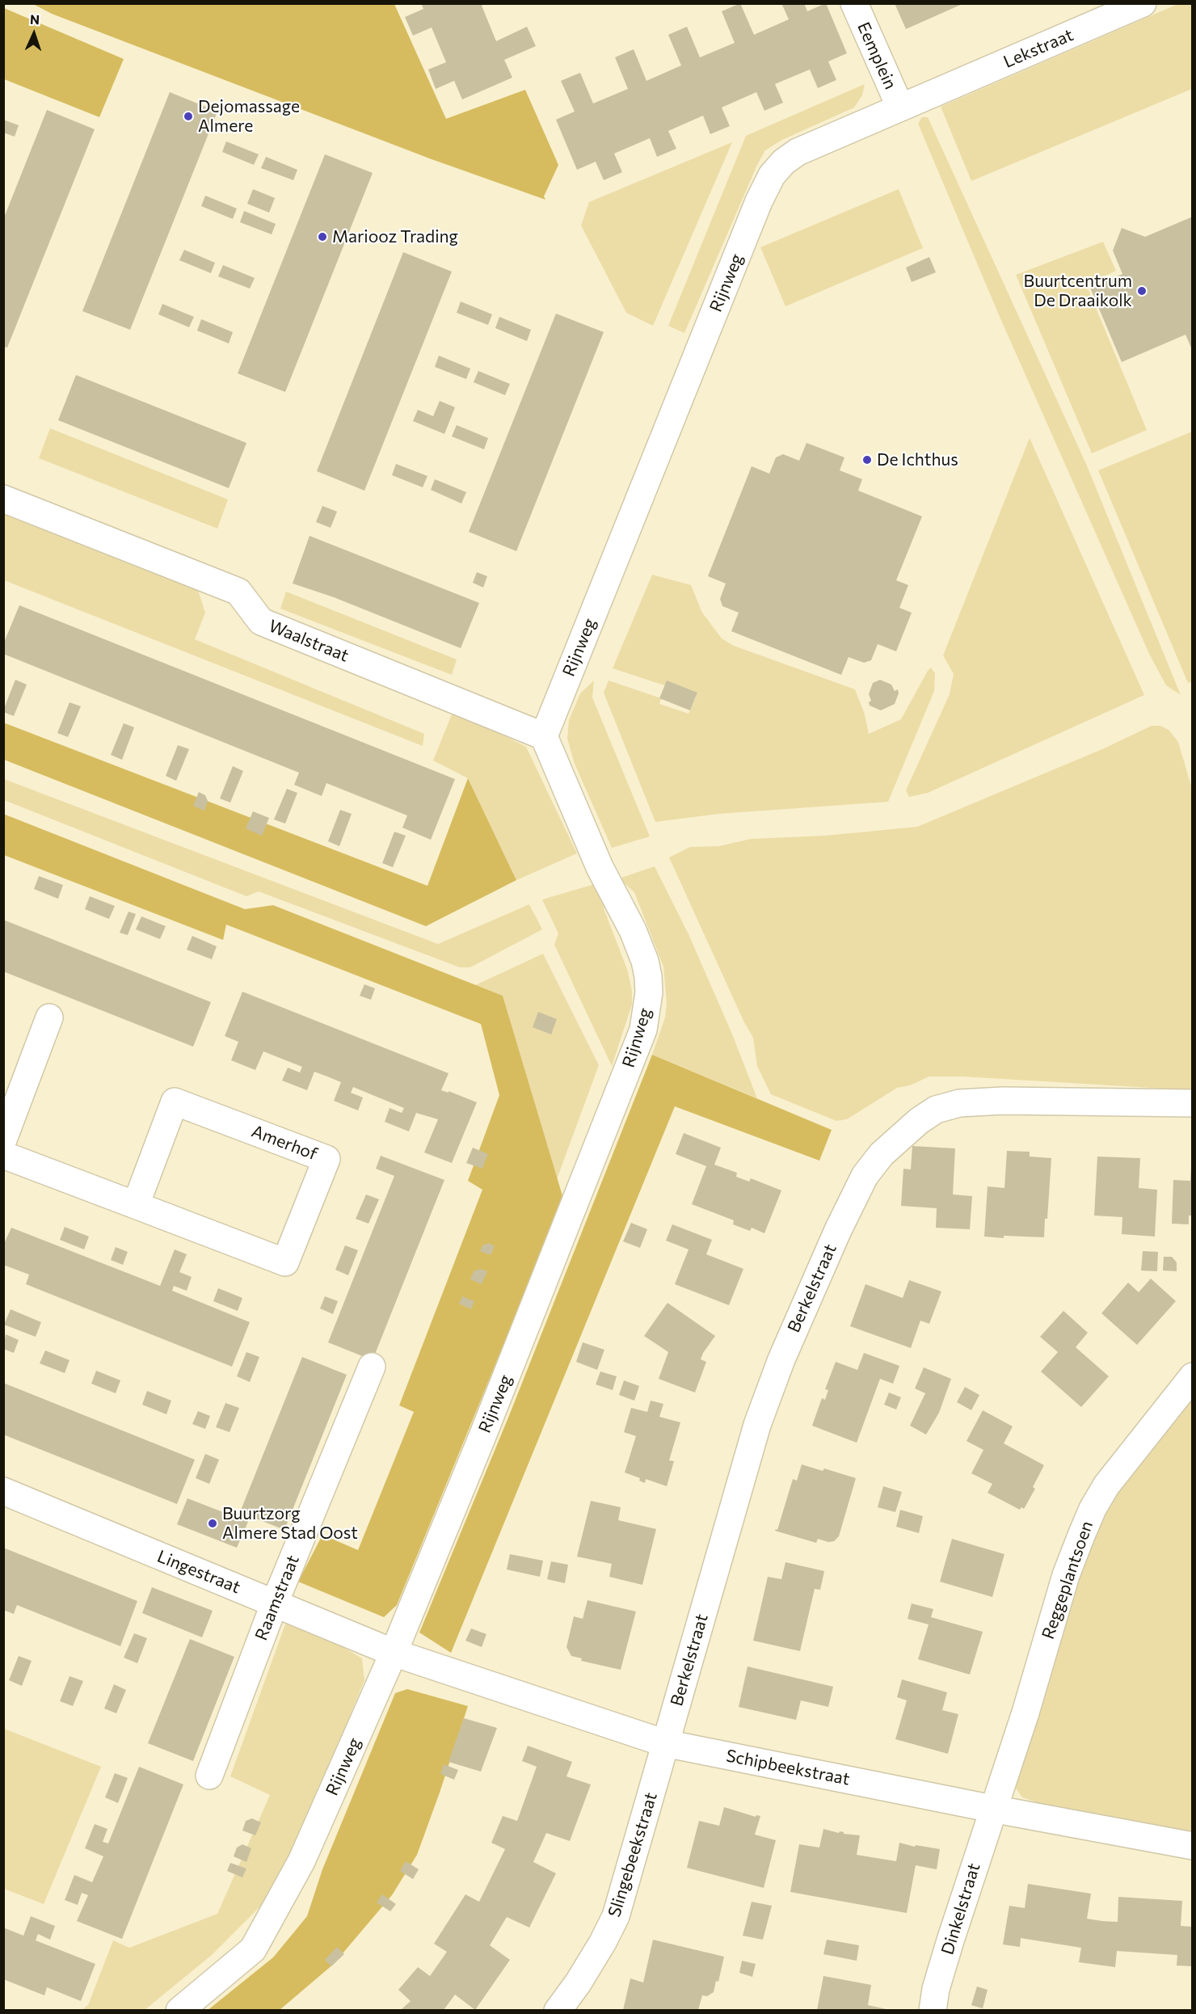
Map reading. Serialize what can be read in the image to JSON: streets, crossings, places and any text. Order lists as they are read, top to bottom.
{
  "streets": {
    "street": [
      "Lekstraat",
      "Eemplein",
      "Rijnweg",
      "Waalstraat",
      "Amerhof",
      "Berkelstraat",
      "Lingestraat",
      "Reggeplantsoen",
      "Raamstraat",
      "Schipbeekstraat",
      "Slingebeekstraat",
      "Dinkelstraat"
    ]
  },
  "crossings": [
    ["Lekstraat", "Rijnweg"],
    ["Eemplein", "Rijnweg"],
    ["Rijnweg", "Waalstraat"],
    ["Rijnweg", "Lingestraat"],
    ["Rijnweg", "Schipbeekstraat"],
    ["Berkelstraat", "Schipbeekstraat"],
    ["Berkelstraat", "Slingebeekstraat"],
    ["Lingestraat", "Raamstraat"],
    ["Lingestraat", "Schipbeekstraat"],
    ["Reggeplantsoen", "Schipbeekstraat"],
    ["Reggeplantsoen", "Dinkelstraat"],
    ["Schipbeekstraat", "Slingebeekstraat"],
    ["Schipbeekstraat", "Dinkelstraat"]
  ],
  "places": [
    "Dejomassage Almere",
    "Mariooz Trading",
    "Buurtcentrum De Draaikolk",
    "De Ichthus",
    "Buurtzorg Almere Stad Oost"
  ],
  "north": "top"
}
